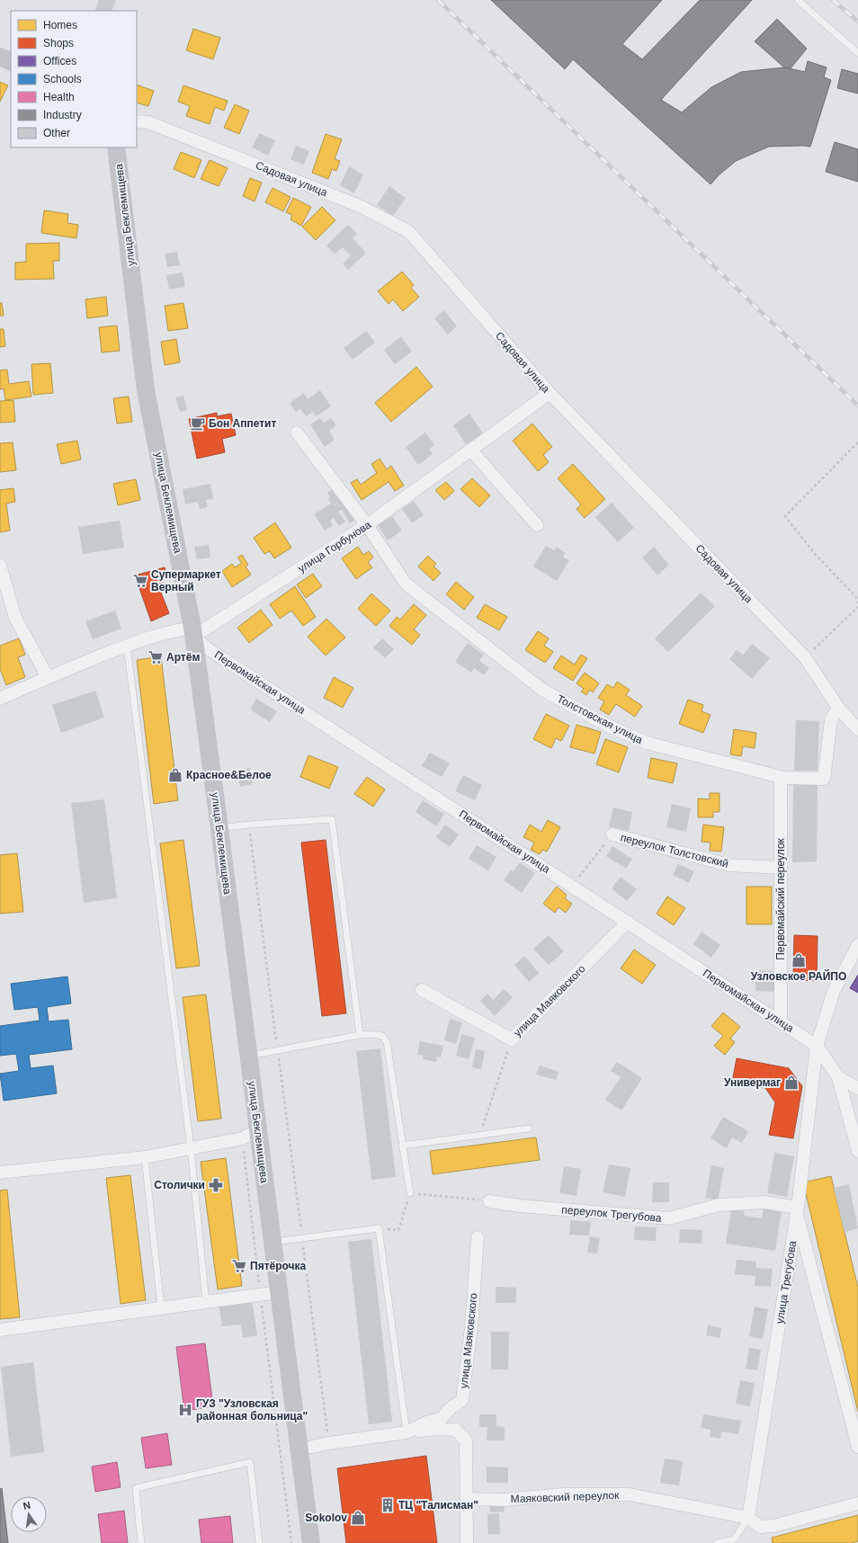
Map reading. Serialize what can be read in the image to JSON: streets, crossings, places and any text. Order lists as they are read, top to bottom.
{
  "streets": {
    "main road": ["улица Беклемищева"],
    "street": [
      "Садовая улица",
      "улица Горбунова",
      "Первомайская улица",
      "Толстовская улица",
      "переулок Толстовский",
      "Первомайский переулок",
      "улица Маяковского",
      "переулок Трегубова",
      "улица Трегубова",
      "Маяковский переулок"
    ]
  },
  "crossings": [
    ["Садовая улица", "улица Горбунова"],
    ["Садовая улица", "Толстовская улица"],
    ["улица Беклемищева", "улица Горбунова"],
    ["улица Беклемищева", "Первомайская улица"],
    ["улица Беклемищева", "улица Маяковского"],
    ["улица Горбунова", "Первомайская улица"],
    ["улица Горбунова", "Толстовская улица"],
    ["Первомайская улица", "переулок Толстовский"],
    ["Первомайская улица", "Первомайский переулок"],
    ["Первомайская улица", "улица Маяковского"],
    ["Первомайская улица", "улица Трегубова"],
    ["Толстовская улица", "Первомайский переулок"],
    ["переулок Толстовский", "Первомайский переулок"],
    ["улица Маяковского", "Маяковский переулок"],
    ["переулок Трегубова", "улица Трегубова"],
    ["улица Трегубова", "Маяковский переулок"]
  ],
  "places": {
    "cafe": ["Бон Аппетит"],
    "supermarket": ["Супермаркет Верный", "Артём", "Пятёрочка"],
    "shop": [
      "Красное&Белое",
      "Узловское РАЙПО",
      "Универмаг",
      "Sokolov"
    ],
    "pharmacy": ["Столички"],
    "hospital": ["ГУЗ \"Узловская районная больница\""],
    "building": ["ТЦ \"Талисман\""]
  },
  "legend": [
    "Homes",
    "Shops",
    "Offices",
    "Schools",
    "Health",
    "Industry",
    "Other"
  ],
  "north": "top"
}
